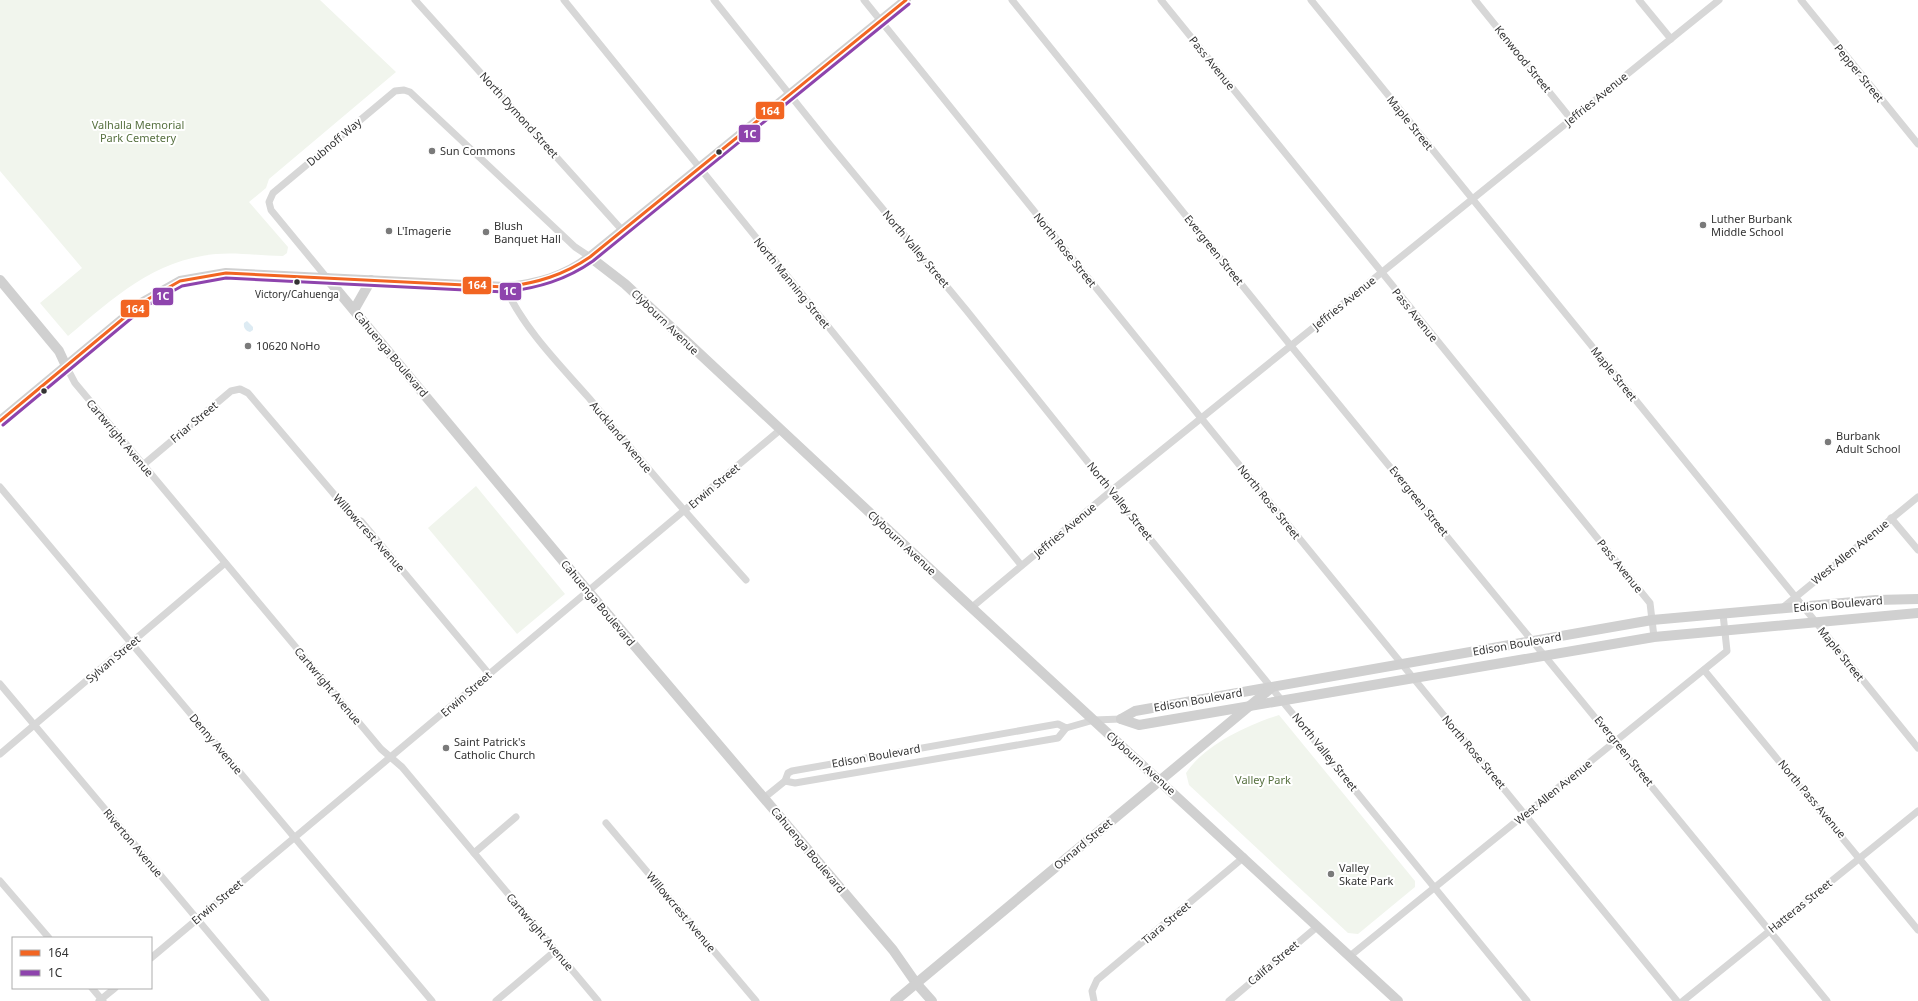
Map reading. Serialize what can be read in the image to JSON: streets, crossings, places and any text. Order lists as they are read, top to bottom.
{
  "streets": {
    "main road": [
      "Clybourn Avenue",
      "Cahuenga Boulevard",
      "Edison Boulevard",
      "Oxnard Street"
    ],
    "street": [
      "Kenwood Street",
      "Pass Avenue",
      "Pepper Street",
      "Jeffries Avenue",
      "North Dymond Street",
      "Maple Street",
      "Dubnoff Way",
      "North Valley Street",
      "North Rose Street",
      "Evergreen Street",
      "North Manning Street",
      "Friar Street",
      "Auckland Avenue",
      "Cartwright Avenue",
      "Erwin Street",
      "Willowcrest Avenue",
      "West Allen Avenue",
      "Sylvan Street",
      "Denny Avenue",
      "North Pass Avenue",
      "Riverton Avenue",
      "Hatteras Street",
      "Tiara Street",
      "Califa Street"
    ]
  },
  "crossings": [
    ["Kenwood Street", "Jeffries Avenue"],
    ["Pass Avenue", "Jeffries Avenue"],
    ["Pass Avenue", "Edison Boulevard"],
    ["Jeffries Avenue", "Maple Street"],
    ["Jeffries Avenue", "North Valley Street"],
    ["Jeffries Avenue", "North Rose Street"],
    ["Jeffries Avenue", "Evergreen Street"],
    ["Jeffries Avenue", "North Manning Street"],
    ["Jeffries Avenue", "Clybourn Avenue"],
    ["Maple Street", "West Allen Avenue"],
    ["Maple Street", "Edison Boulevard"],
    ["Dubnoff Way", "Clybourn Avenue"],
    ["Dubnoff Way", "Cahuenga Boulevard"],
    ["North Valley Street", "West Allen Avenue"],
    ["North Valley Street", "Edison Boulevard"],
    ["North Valley Street", "Oxnard Street"],
    ["North Rose Street", "West Allen Avenue"],
    ["North Rose Street", "Edison Boulevard"],
    ["Evergreen Street", "West Allen Avenue"],
    ["Evergreen Street", "Edison Boulevard"],
    ["Evergreen Street", "Hatteras Street"],
    ["Clybourn Avenue", "Erwin Street"],
    ["Clybourn Avenue", "West Allen Avenue"],
    ["Clybourn Avenue", "Edison Boulevard"],
    ["Clybourn Avenue", "Oxnard Street"],
    ["Clybourn Avenue", "Tiara Street"],
    ["Clybourn Avenue", "Califa Street"],
    ["Cahuenga Boulevard", "Erwin Street"],
    ["Cahuenga Boulevard", "Edison Boulevard"],
    ["Cahuenga Boulevard", "Oxnard Street"],
    ["Friar Street", "Cartwright Avenue"],
    ["Friar Street", "Willowcrest Avenue"],
    ["Auckland Avenue", "Erwin Street"],
    ["Cartwright Avenue", "Erwin Street"],
    ["Cartwright Avenue", "Sylvan Street"],
    ["Erwin Street", "Willowcrest Avenue"],
    ["Erwin Street", "Denny Avenue"],
    ["Erwin Street", "Riverton Avenue"],
    ["West Allen Avenue", "Edison Boulevard"],
    ["West Allen Avenue", "North Pass Avenue"],
    ["Edison Boulevard", "Oxnard Street"],
    ["Sylvan Street", "Denny Avenue"],
    ["Sylvan Street", "Riverton Avenue"],
    ["North Pass Avenue", "Hatteras Street"]
  ],
  "parks": ["Valhalla Memorial Park Cemetery", "Valley Park"],
  "places": [
    "Sun Commons",
    "Luther Burbank Middle School",
    "L'Imagerie",
    "Blush Banquet Hall",
    "Victory/Cahuenga",
    "10620 NoHo",
    "Burbank Adult School",
    "Saint Patrick's Catholic Church",
    "Valley Skate Park"
  ],
  "lines": ["transit line 164", "transit line 1C"],
  "legend": ["164", "1C"]
}
